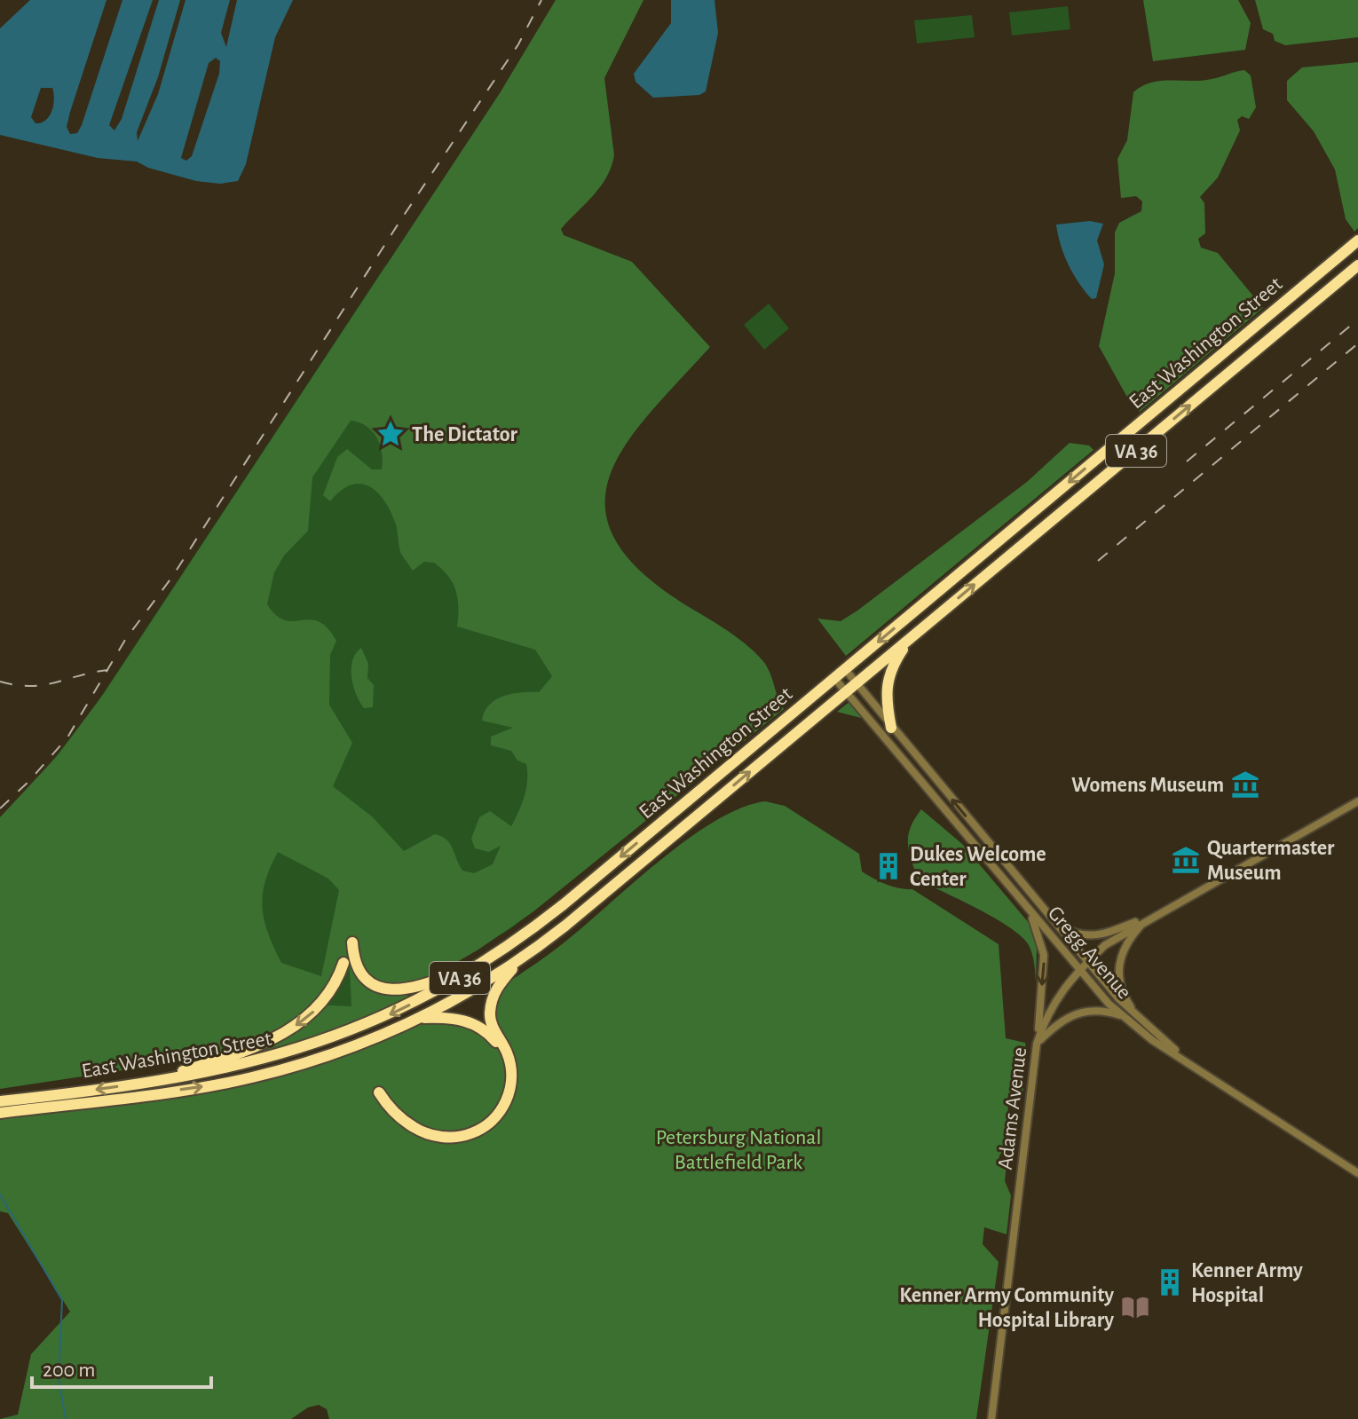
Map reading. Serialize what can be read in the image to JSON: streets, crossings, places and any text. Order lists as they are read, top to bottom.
{
  "streets": {
    "highway": ["East Washington Street", "VA 36"],
    "street": ["Gregg Avenue", "Adams Avenue"]
  },
  "crossings": [
    ["East Washington Street", "Gregg Avenue"],
    ["Gregg Avenue", "Adams Avenue"]
  ],
  "parks": ["Petersburg National Battlefield Park"],
  "places": {
    "place": ["The Dictator"],
    "museum": ["Womens Museum", "Quartermaster Museum"],
    "building": ["Dukes Welcome Center", "Kenner Army Hospital"],
    "library": ["Kenner Army Community Hospital Library"]
  },
  "scale_bar": "200 m"
}
